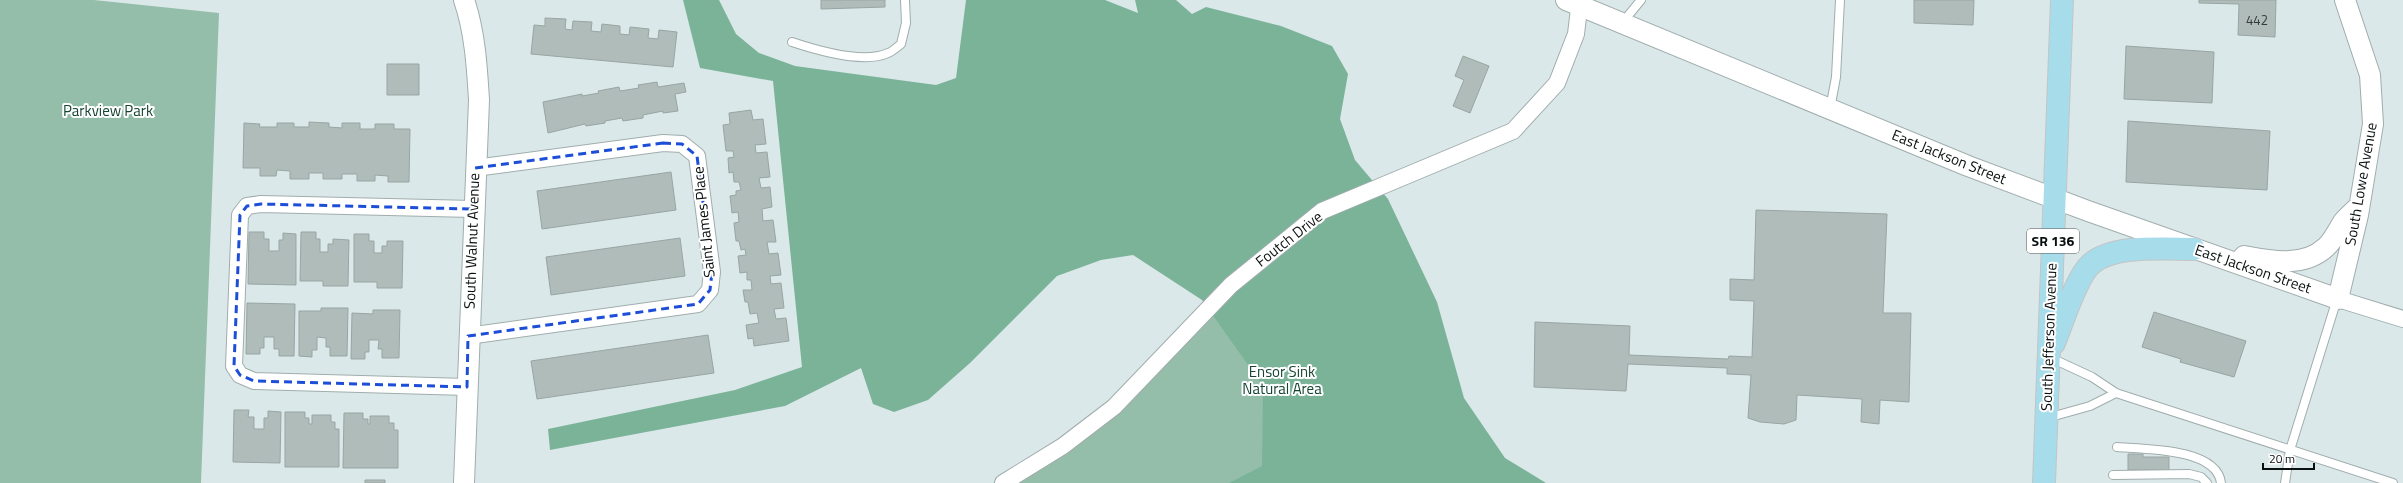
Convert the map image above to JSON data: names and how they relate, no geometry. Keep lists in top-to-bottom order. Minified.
{"streets":{"main road":["SR 136","South Jefferson Avenue"],"street":["East Jackson Street","South Lowe Avenue","Saint James Place","Foutch Drive","South Walnut Avenue"]},"crossings":[["East Jackson Street","South Lowe Avenue"],["East Jackson Street","Foutch Drive"],["East Jackson Street","South Jefferson Avenue"],["Saint James Place","South Walnut Avenue"]],"parks":["Parkview Park","Ensor Sink Natural Area"],"house_numbers":["442"],"scale_bar":"20 m"}
